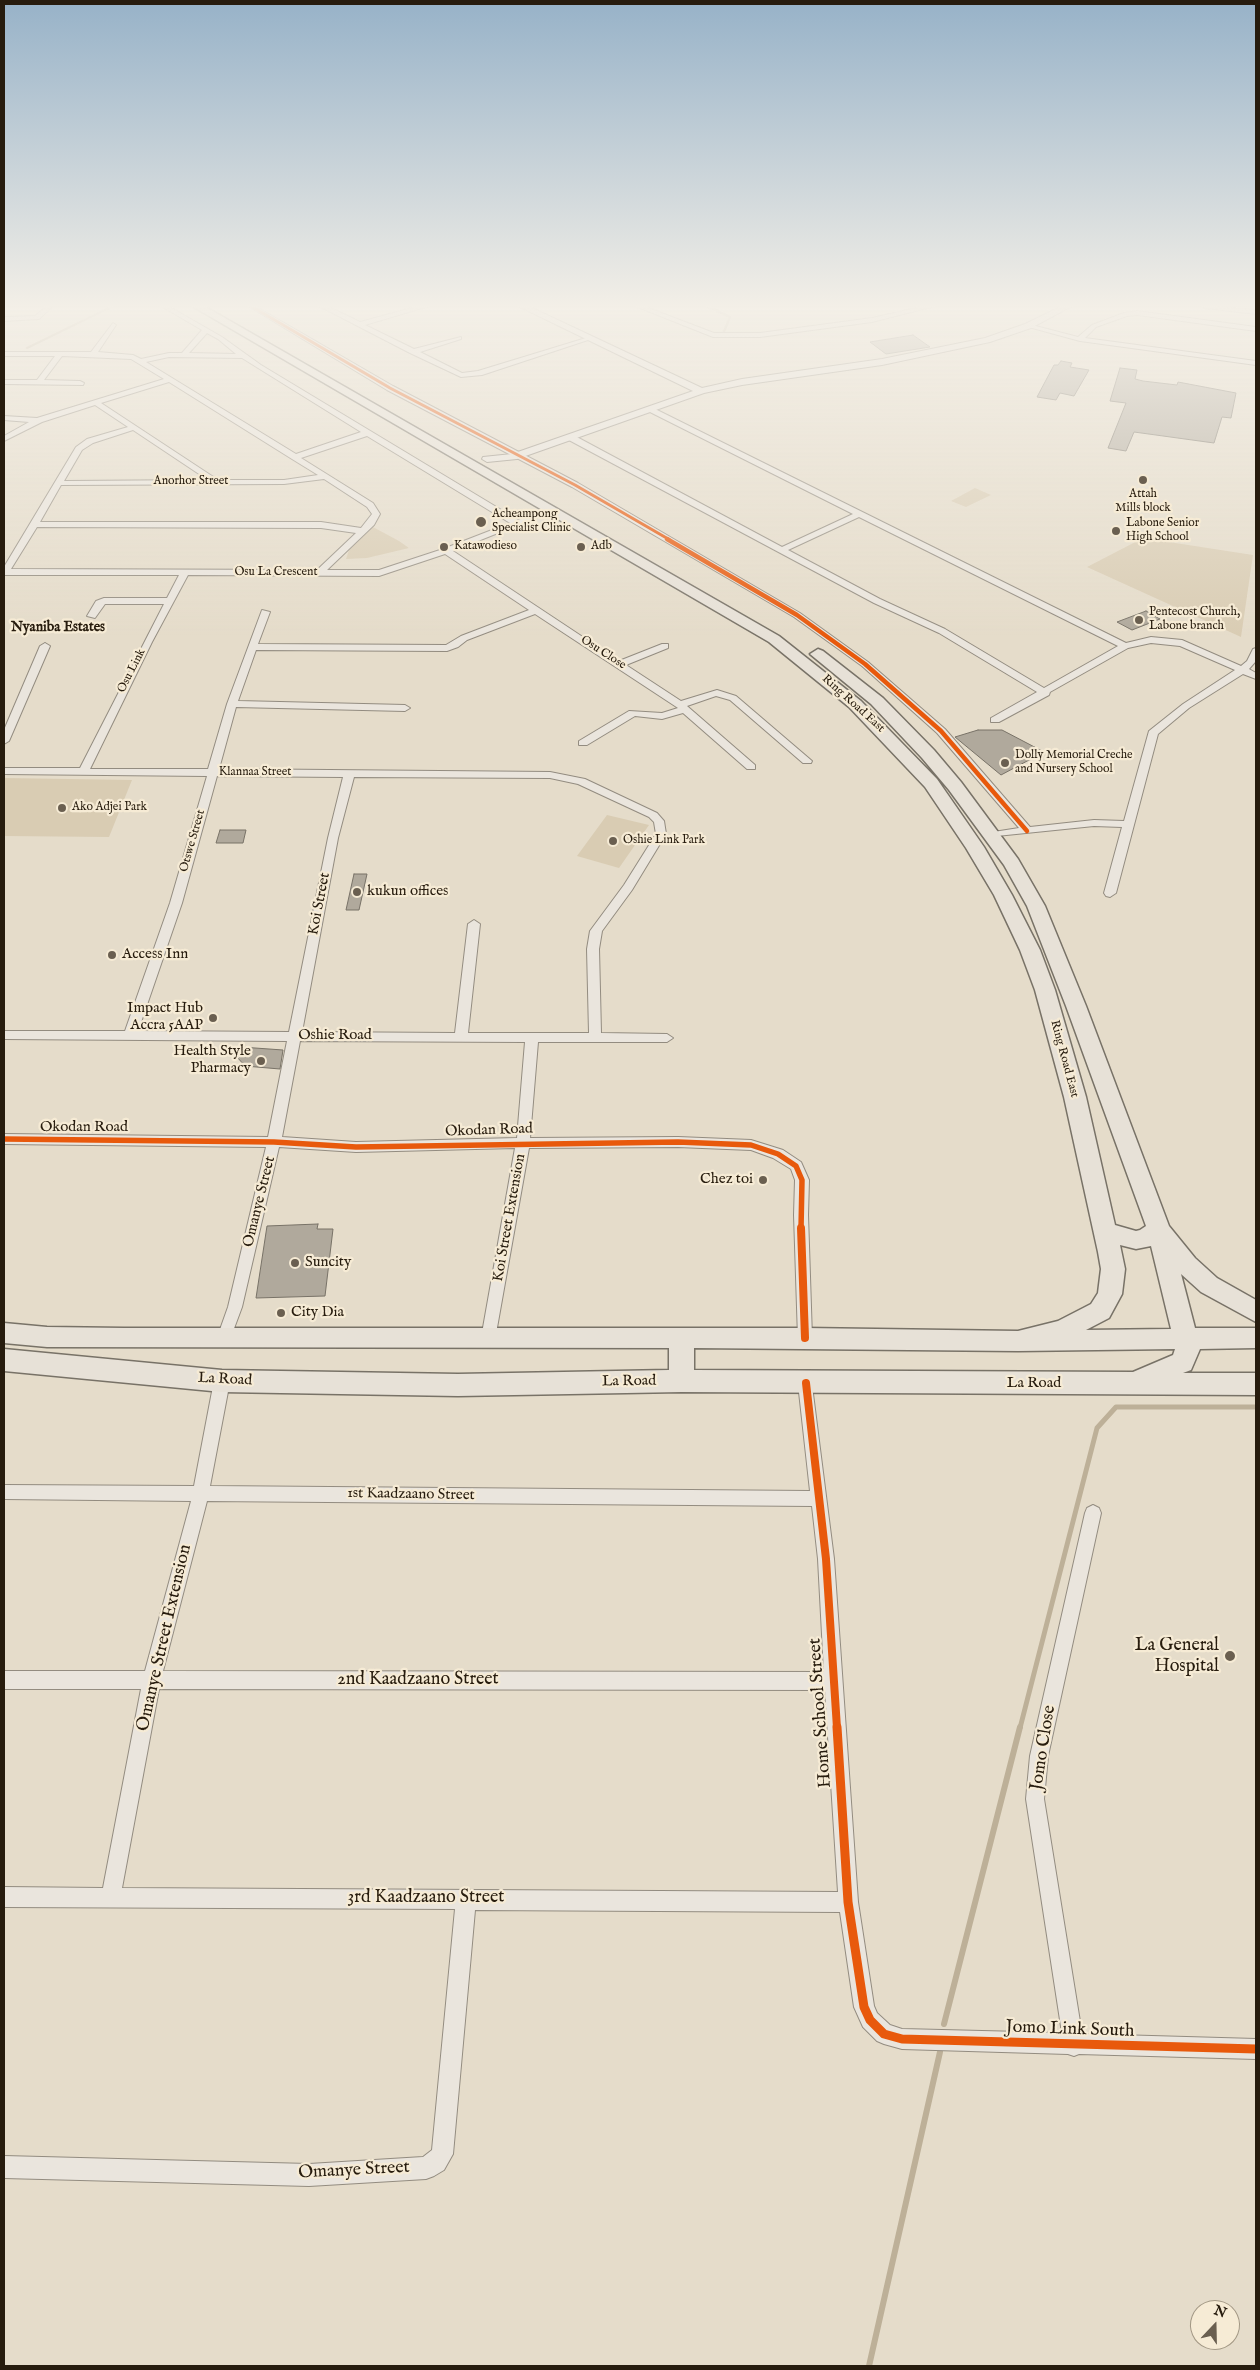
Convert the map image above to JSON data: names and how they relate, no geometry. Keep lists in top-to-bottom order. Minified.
{"streets":{"main road":["Ring Road East","La Road"],"street":["Anorhor Street","Osu La Crescent","Osu Close","Osu Link","Klannaa Street","Otswe Street","Koi Street","Oshie Road","Okodan Road","Omanye Street","Koi Street Extension","1st Kaadzaano Street","Omanye Street Extension","2nd Kaadzaano Street","Home School Street","Jomo Close","3rd Kaadzaano Street","Jomo Link South"]},"crossings":[["Osu La Crescent","Osu Close"],["Osu La Crescent","Osu Link"],["Osu La Crescent","Ring Road East"],["Osu Link","Klannaa Street"],["Klannaa Street","Otswe Street"],["Klannaa Street","Koi Street"],["Klannaa Street","Oshie Road"],["Otswe Street","Oshie Road"],["Koi Street","Oshie Road"],["Koi Street","Omanye Street"],["Oshie Road","Omanye Street"],["Oshie Road","Koi Street Extension"],["Okodan Road","Omanye Street"],["Okodan Road","Koi Street Extension"],["Omanye Street","3rd Kaadzaano Street"],["La Road","Omanye Street Extension"],["La Road","Home School Street"],["1st Kaadzaano Street","Omanye Street Extension"],["1st Kaadzaano Street","Home School Street"],["Omanye Street Extension","2nd Kaadzaano Street"],["Omanye Street Extension","3rd Kaadzaano Street"],["2nd Kaadzaano Street","Home School Street"],["Home School Street","3rd Kaadzaano Street"],["Home School Street","Jomo Link South"],["Jomo Close","Jomo Link South"]],"districts":["Nyaniba Estates"],"places":["Attah Mills block","Acheampong Specialist Clinic","Labone Senior High School","Katawodieso","Adb","Pentecost Church, Labone branch","Dolly Memorial Creche and Nursery School","Ako Adjei Park","Oshie Link Park","kukun offices","Access Inn","Impact Hub Accra 5AAP","Health Style Pharmacy","Chez toi","Suncity","City Dia","La General Hospital"],"north":"top"}
